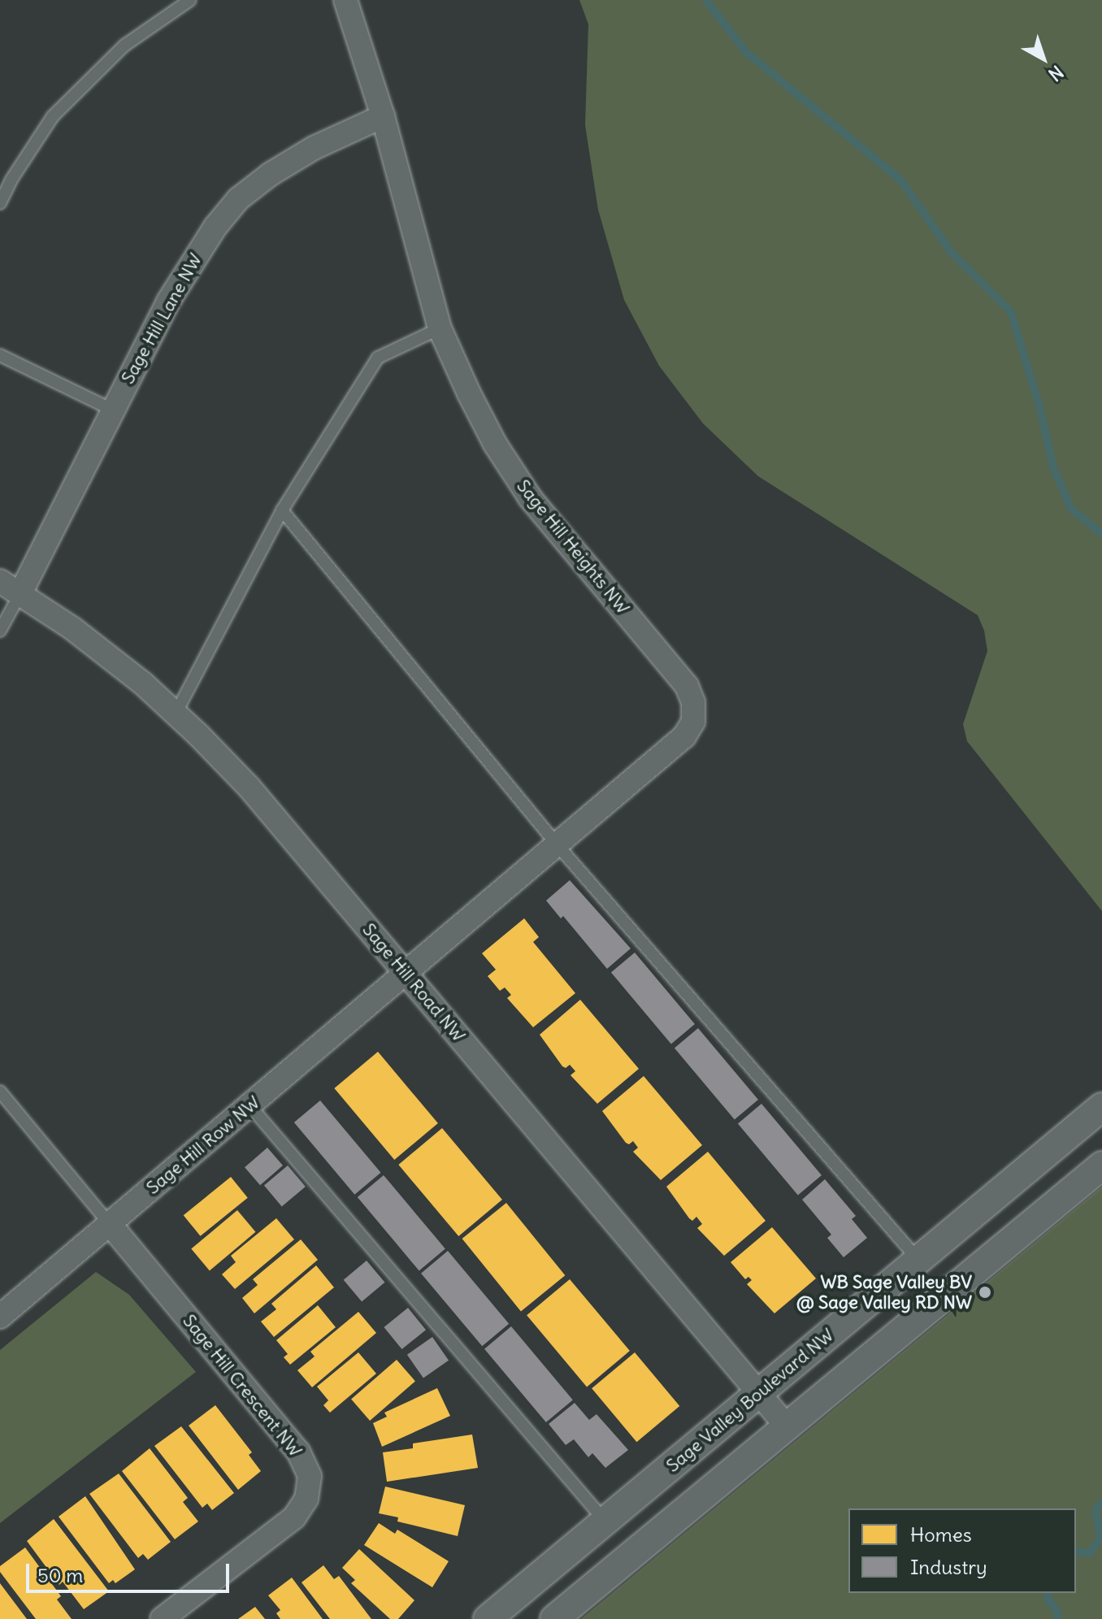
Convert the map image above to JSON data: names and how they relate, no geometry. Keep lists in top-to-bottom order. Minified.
{"streets":{"street":["Sage Hill Lane NW","Sage Hill Heights NW","Sage Hill Road NW","Sage Hill Row NW","Sage Hill Crescent NW","Sage Valley Boulevard NW"]},"crossings":[["Sage Hill Lane NW","Sage Hill Heights NW"],["Sage Hill Lane NW","Sage Hill Road NW"],["Sage Hill Heights NW","Sage Hill Road NW"],["Sage Hill Heights NW","Sage Hill Row NW"],["Sage Hill Road NW","Sage Hill Row NW"],["Sage Hill Road NW","Sage Valley Boulevard NW"],["Sage Hill Row NW","Sage Hill Crescent NW"]],"places":["WB Sage Valley BV @ Sage Valley RD NW"],"legend":["Homes","Industry"],"scale_bar":"50 m","north":"bottom right"}
